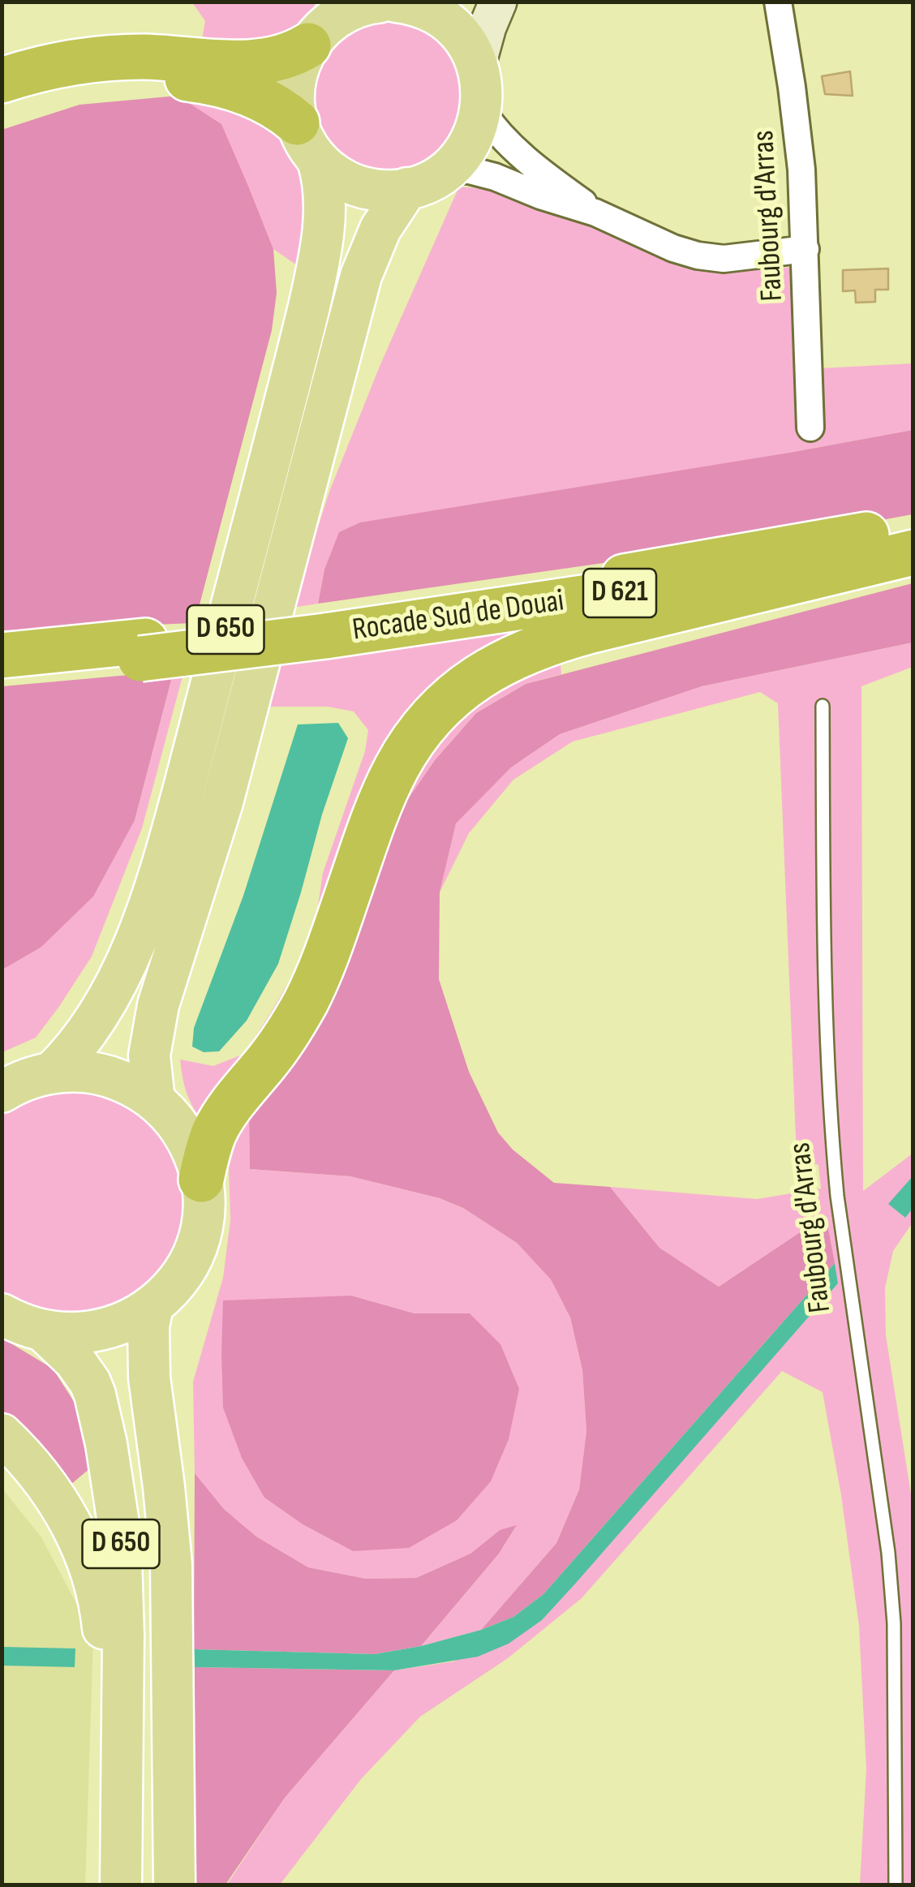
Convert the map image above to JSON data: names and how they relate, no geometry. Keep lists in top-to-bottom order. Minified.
{"streets":{"highway":["D 621","Rocade Sud de Douai"],"main road":["D 650"],"street":["Faubourg d'Arras"]}}
